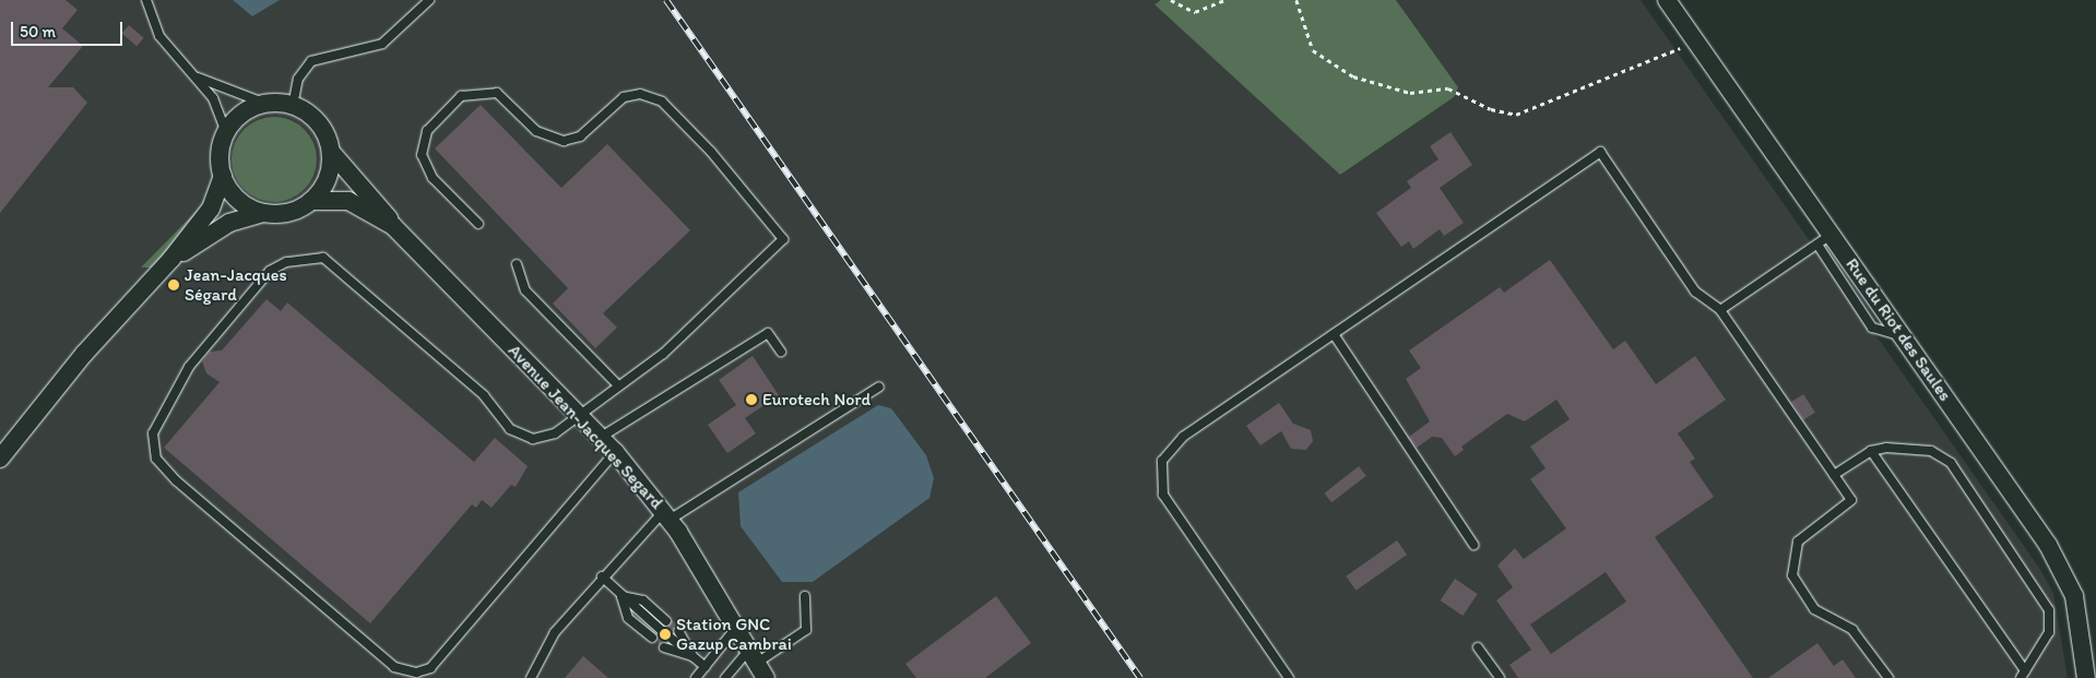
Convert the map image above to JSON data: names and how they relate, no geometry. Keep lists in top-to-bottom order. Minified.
{"streets":{"street":["Rue du Riot des Saules","Avenue Jean-Jacques Segard"]},"places":["Jean-Jacques Ségard","Eurotech Nord","Station GNC Gazup Cambrai"],"scale_bar":"50 m"}
